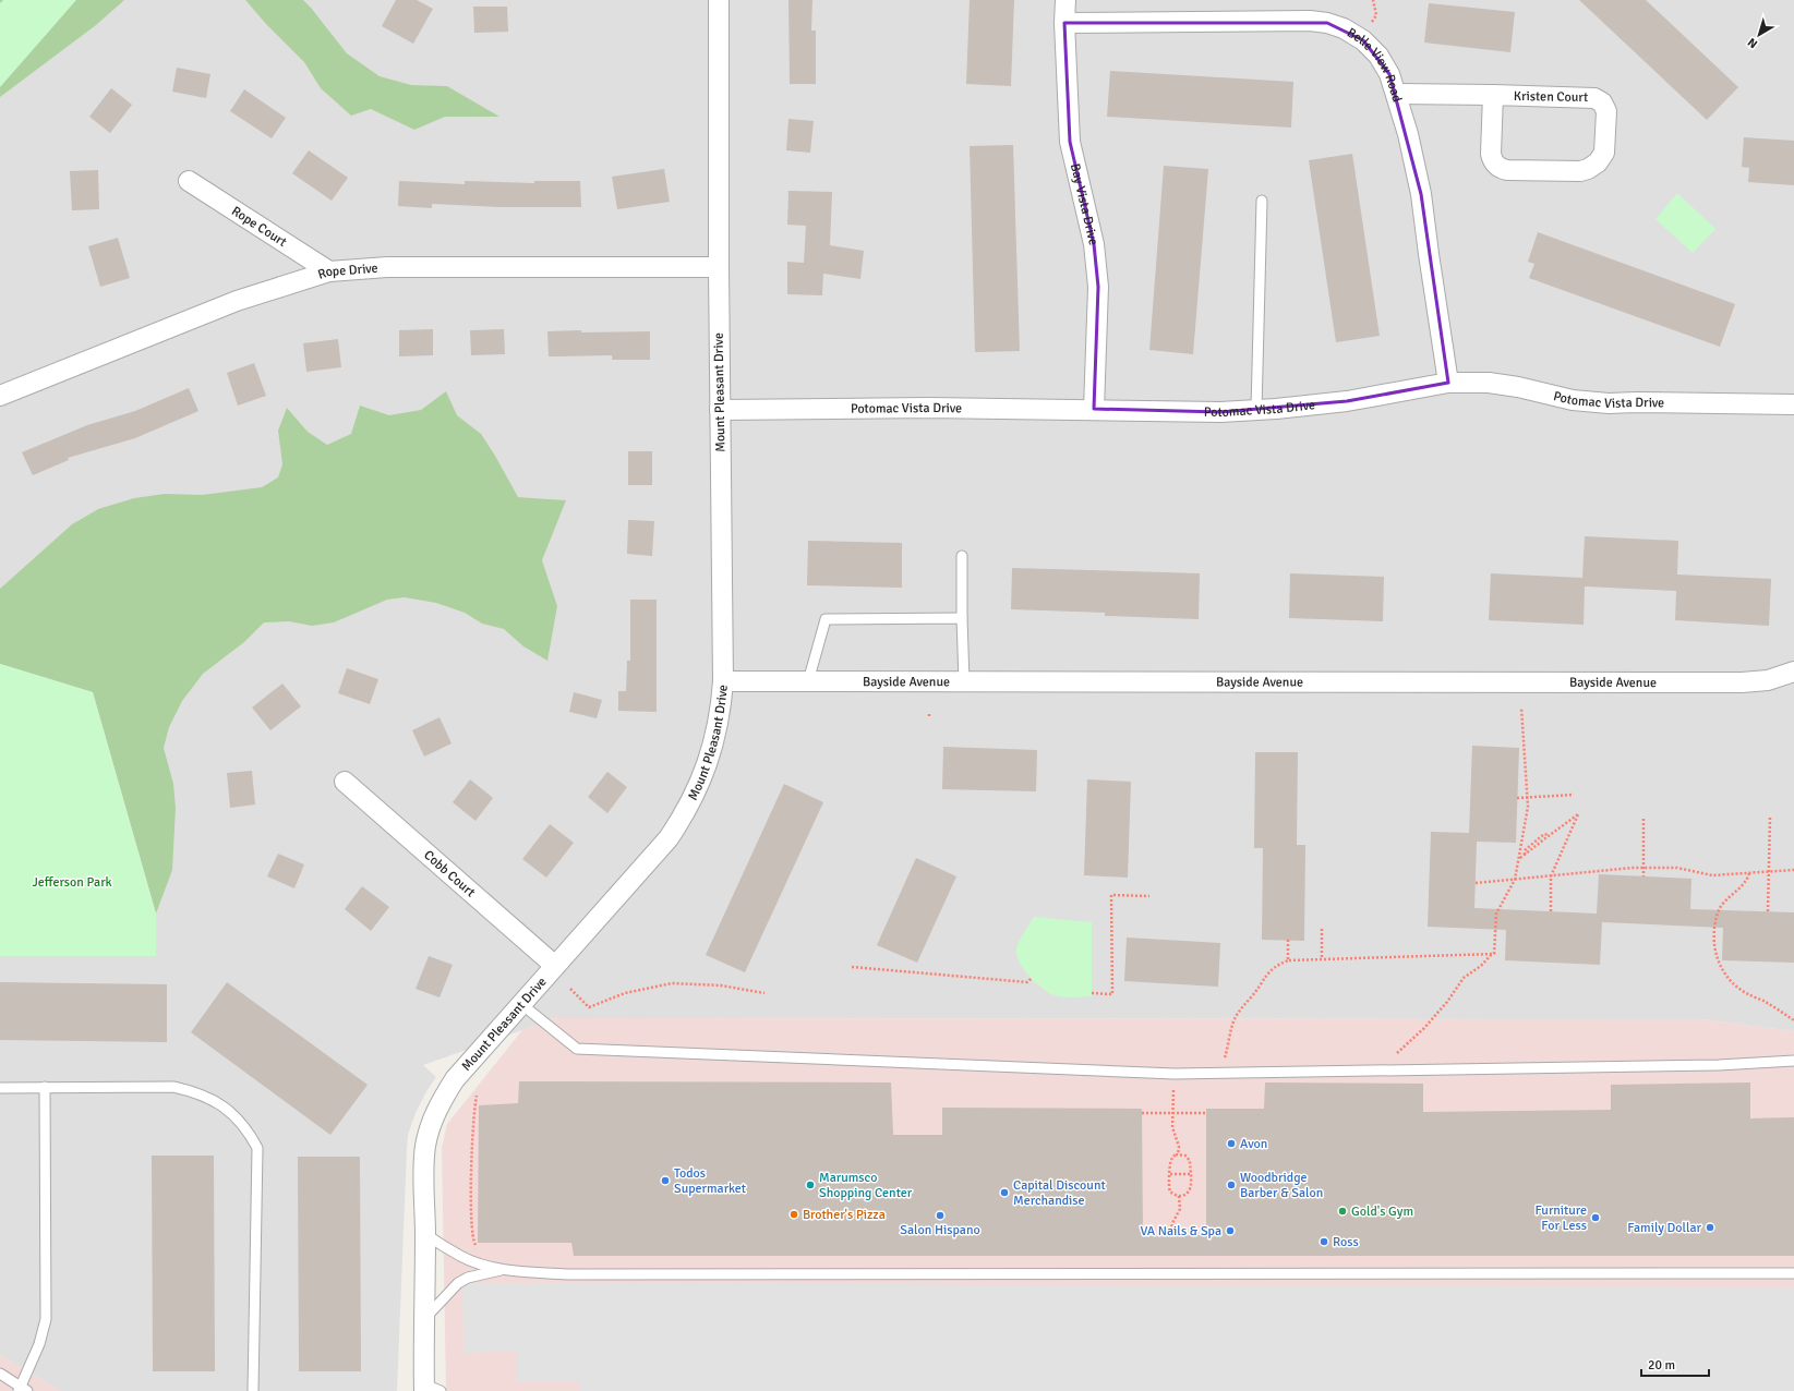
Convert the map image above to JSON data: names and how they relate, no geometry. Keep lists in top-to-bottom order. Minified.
{"streets":{"street":["Belle View Road","Kristen Court","Bay Vista Drive","Rope Court","Rope Drive","Mount Pleasant Drive","Potomac Vista Drive","Bayside Avenue","Cobb Court"]},"crossings":[["Belle View Road","Kristen Court"],["Belle View Road","Bay Vista Drive"],["Belle View Road","Potomac Vista Drive"],["Bay Vista Drive","Potomac Vista Drive"],["Rope Court","Rope Drive"],["Rope Drive","Mount Pleasant Drive"],["Mount Pleasant Drive","Potomac Vista Drive"],["Mount Pleasant Drive","Bayside Avenue"],["Mount Pleasant Drive","Cobb Court"]],"parks":["Jefferson Park"],"places":["Avon","Todos Supermarket","Marumsco Shopping Center","Woodbridge Barber & Salon","Capital Discount Merchandise","Gold's Gym","Brother's Pizza","Salon Hispano","Furniture For Less","Family Dollar","VA Nails & Spa","Ross"],"scale_bar":"20 m","north":"bottom left"}
